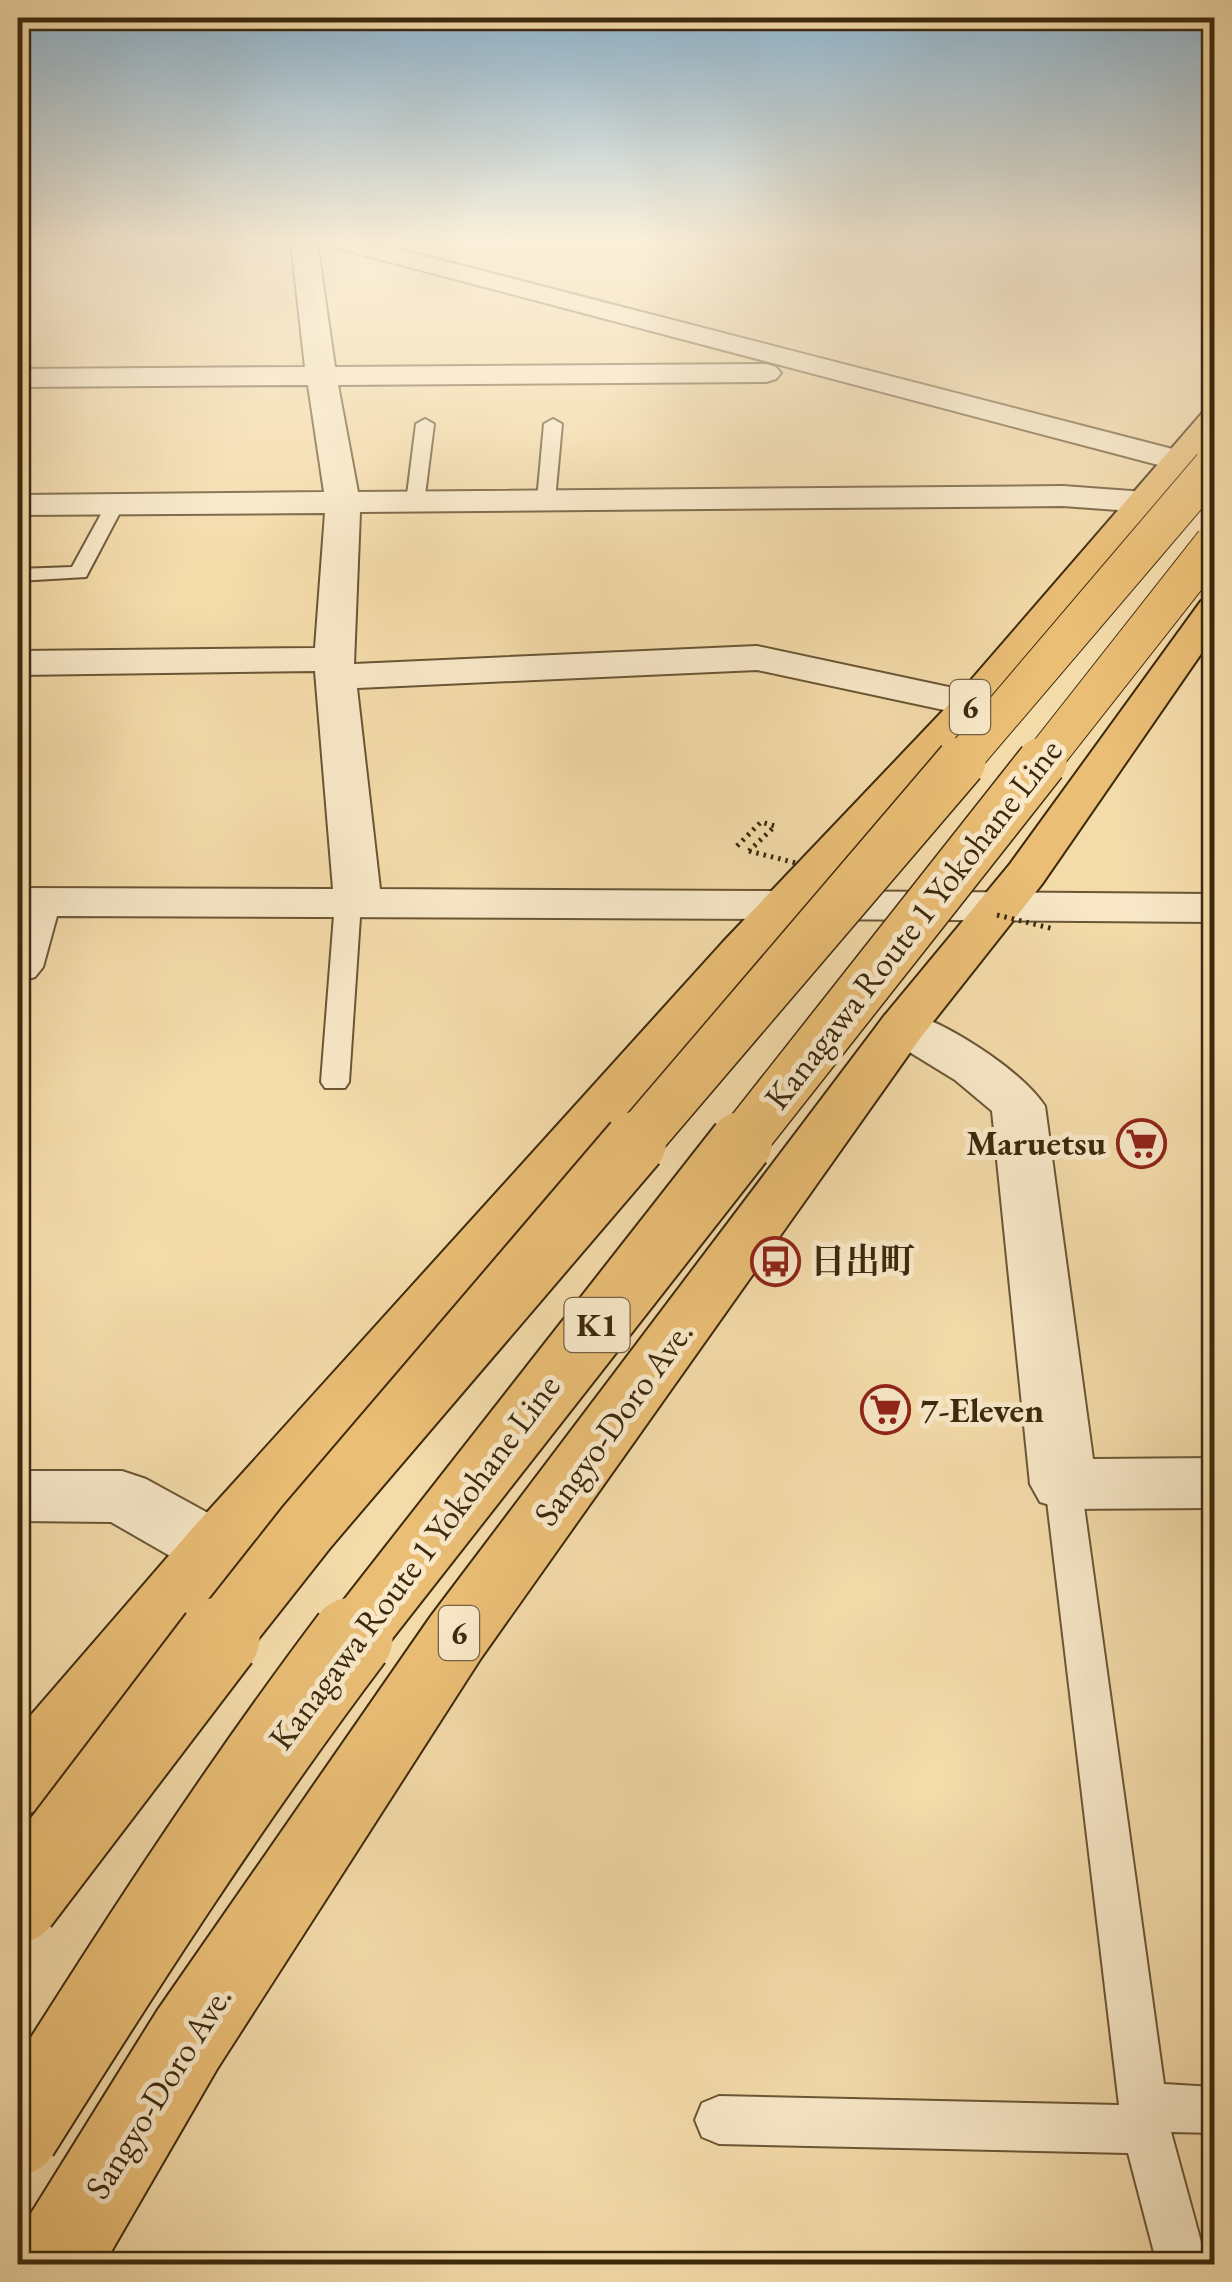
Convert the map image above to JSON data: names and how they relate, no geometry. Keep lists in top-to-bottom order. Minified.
{"streets":{"main road":["6","Kanagawa Route 1 Yokohane Line","K1","Sangyo-Doro Ave."]},"crossings":[["6","Kanagawa Route 1 Yokohane Line"]],"places":{"supermarket":["Maruetsu","7-Eleven"],"bus stop":["日出町"]}}
